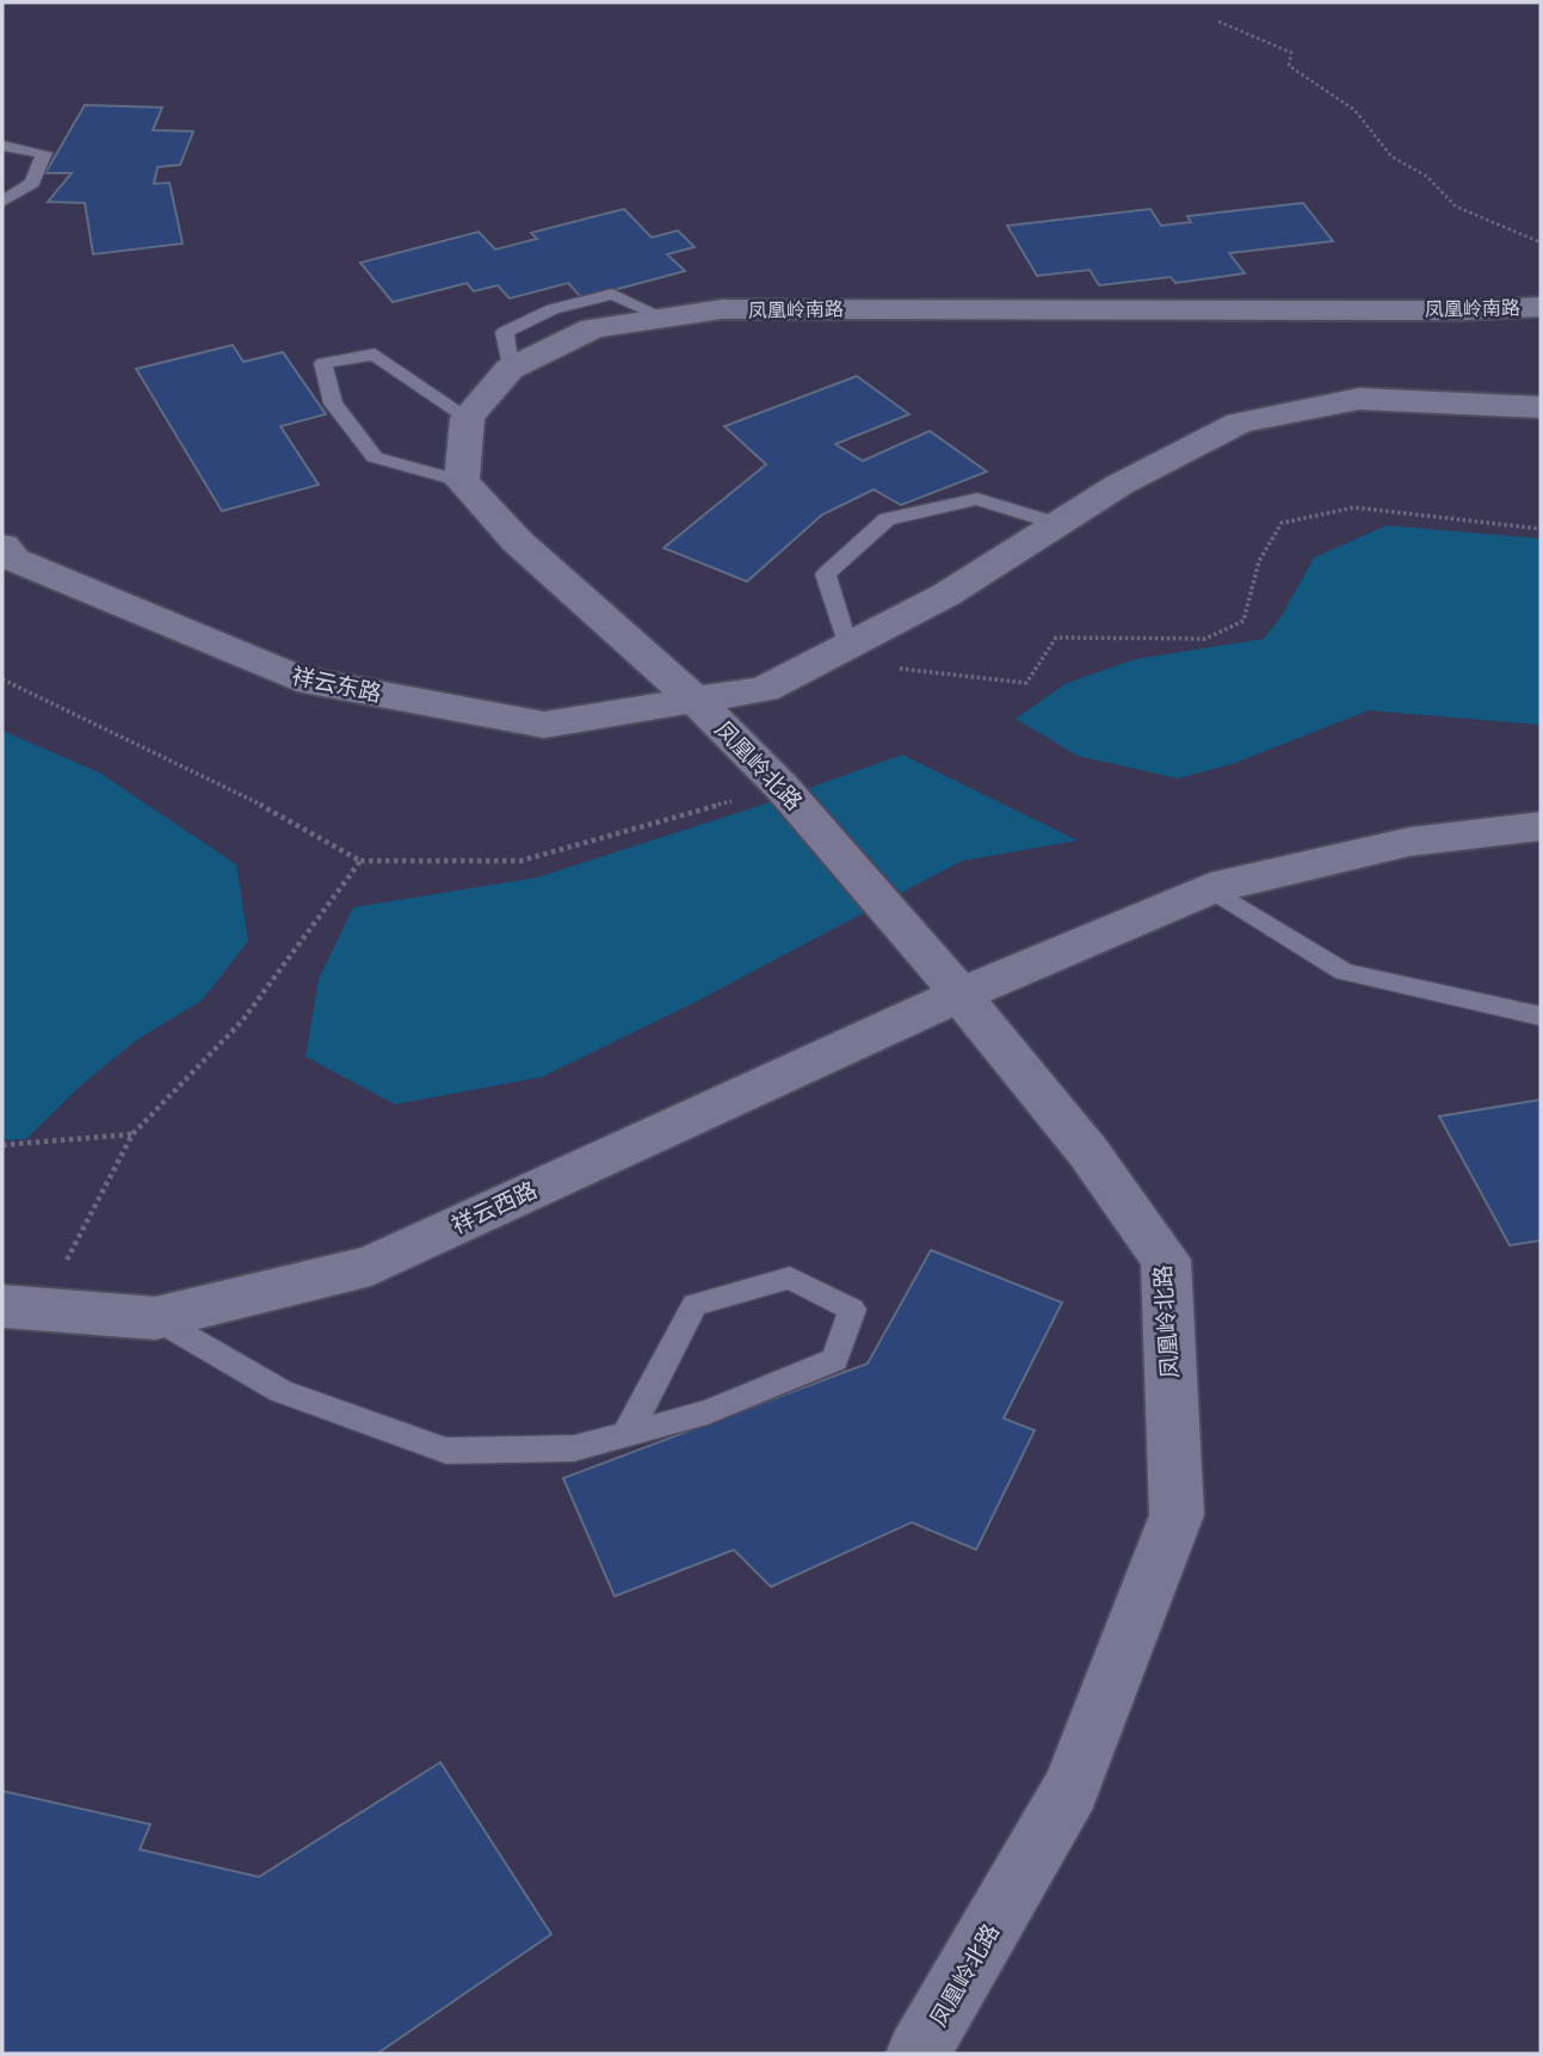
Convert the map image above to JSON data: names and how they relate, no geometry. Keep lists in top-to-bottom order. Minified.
{"streets":{"street":["凤凰岭南路","祥云东路","凤凰岭北路","祥云西路"]},"crossings":[["祥云东路","凤凰岭北路"],["凤凰岭北路","祥云西路"]]}
